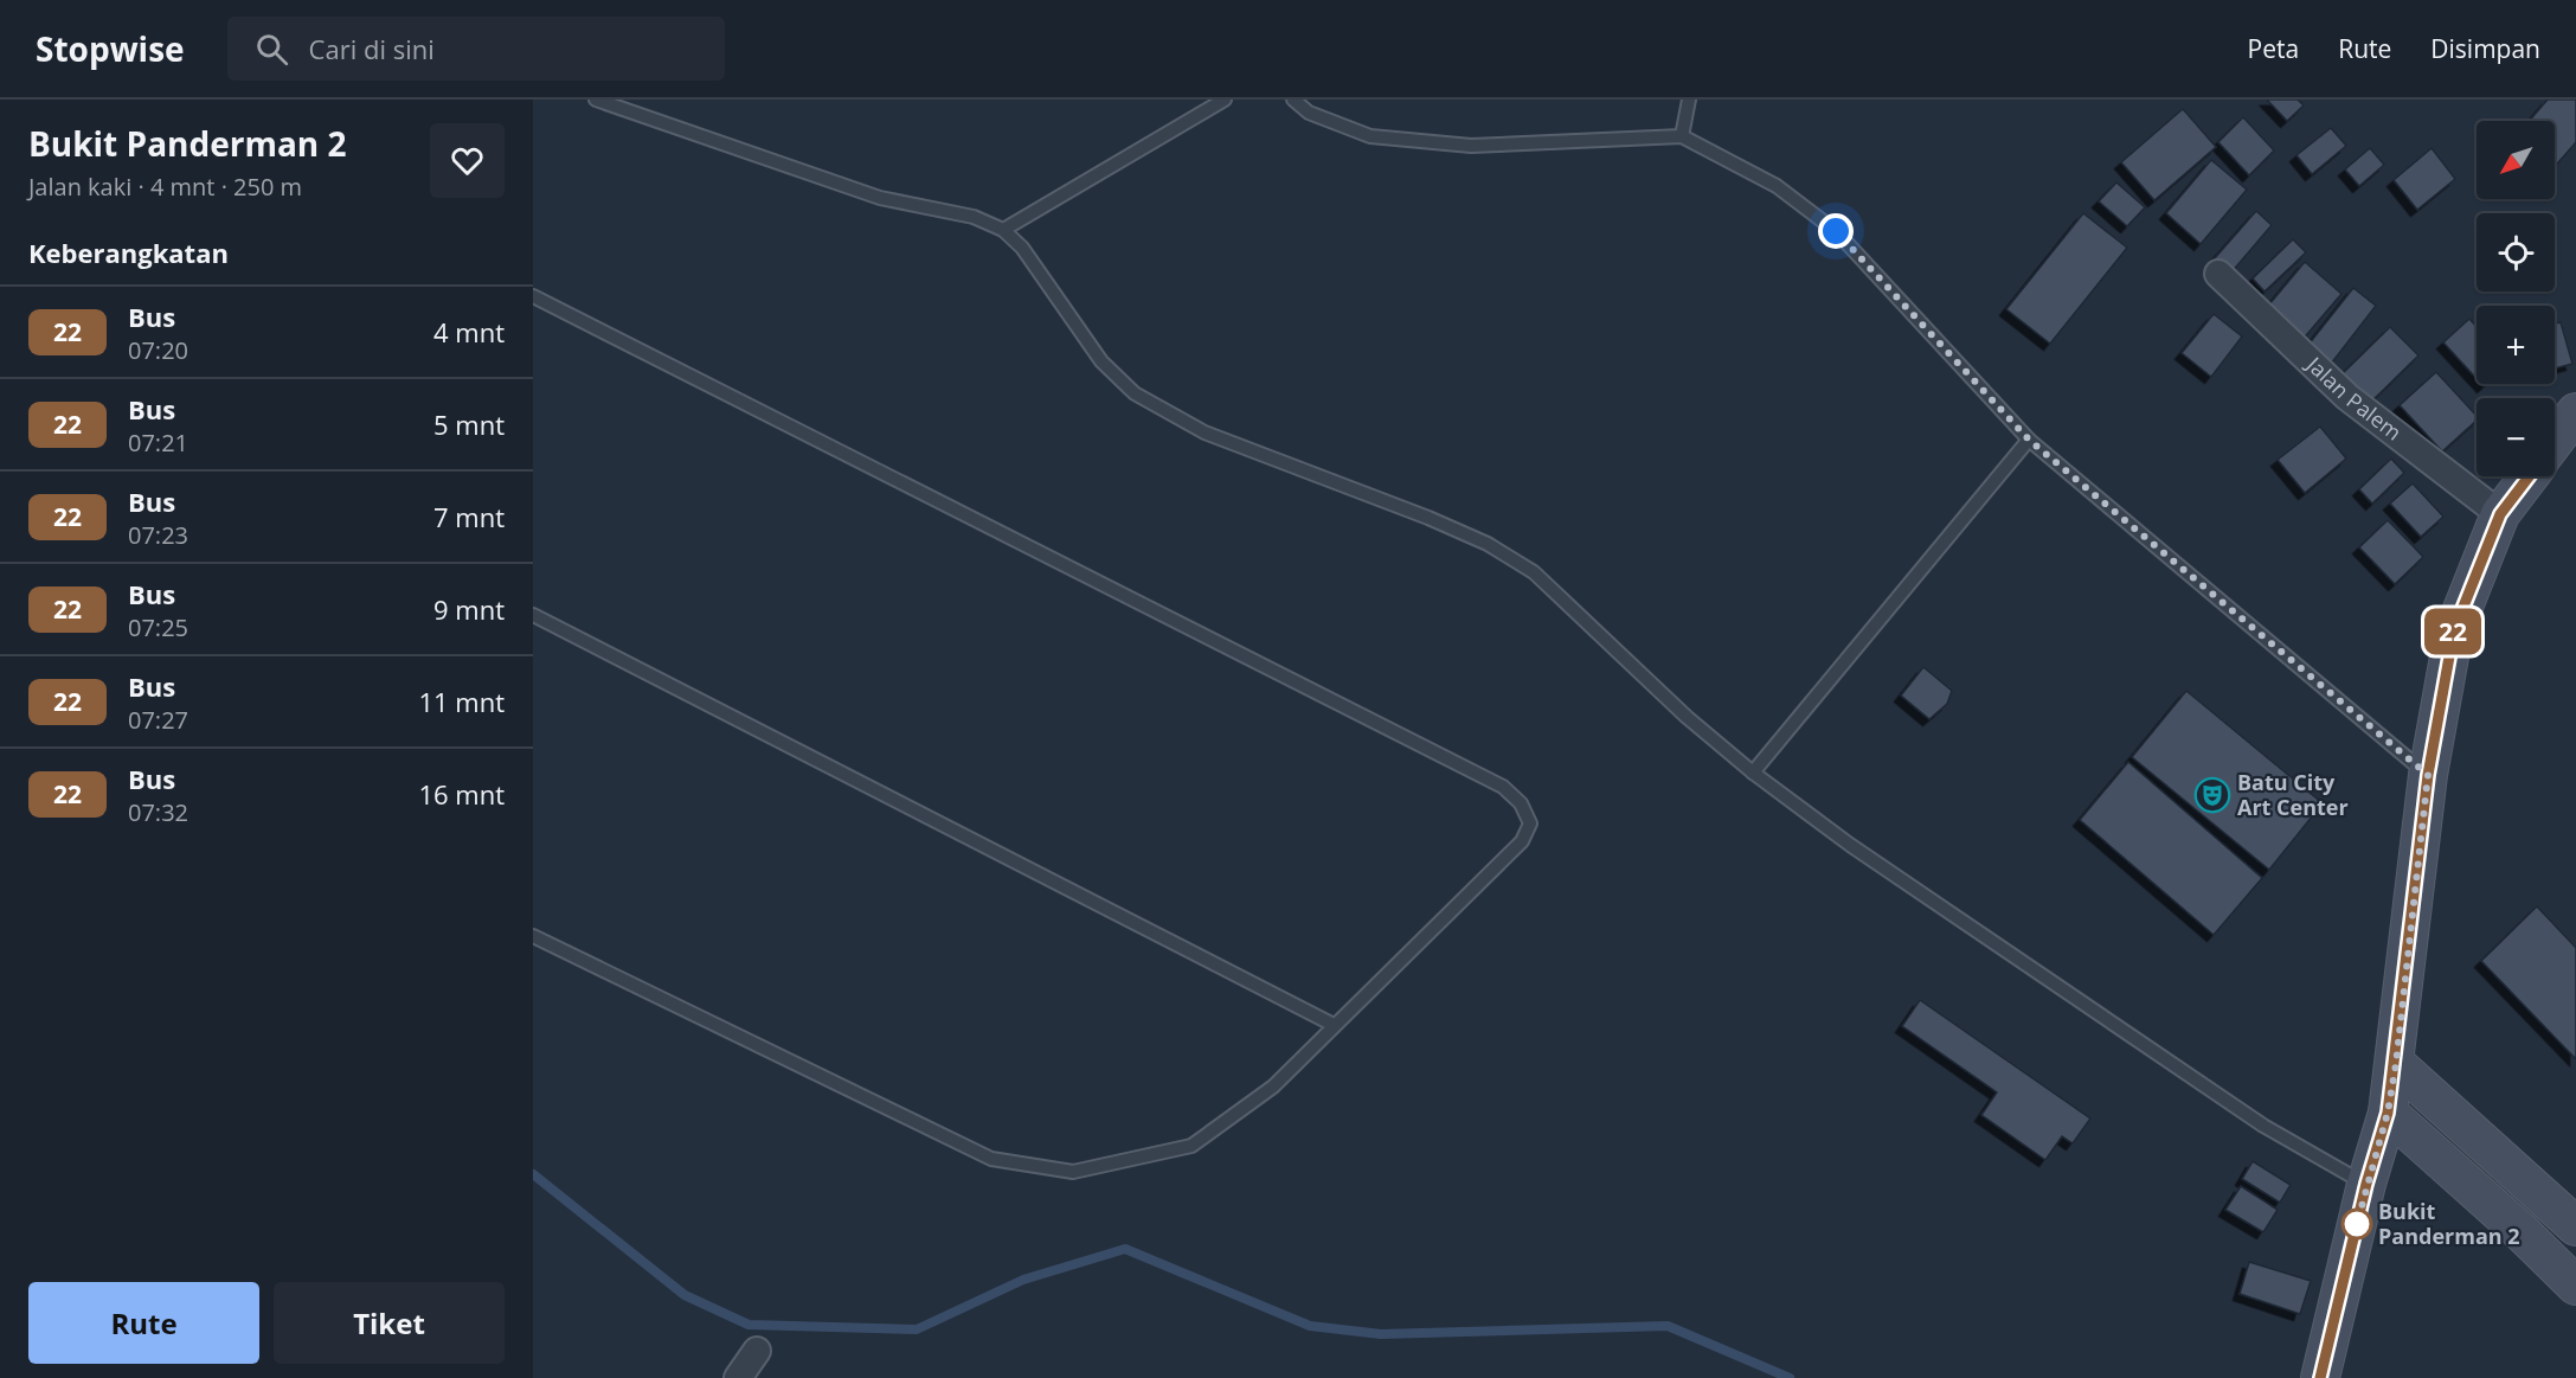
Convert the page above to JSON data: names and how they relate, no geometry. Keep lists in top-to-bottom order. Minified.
{"streets":{"street":["Jalan Palem"]},"places":{"theatre":["Batu City Art Center"],"other":["Bukit Panderman 2"]},"lines":["bus line 22"],"north":"bottom left","page":{"header":"Stopwise","search":"Cari di sini","nav":["Peta","Rute","Disimpan"],"heading":[["Bukit Panderman 2","Jalan kaki · 4 mnt · 250 m"],"Keberangkatan"],"on_map":"22","map_buttons":["+","−"],"list":[{"mark":"22","name":"Bus","note":"07:20","value":"4 mnt"},{"mark":"22","name":"Bus","note":"07:21","value":"5 mnt"},{"mark":"22","name":"Bus","note":"07:23","value":"7 mnt"},{"mark":"22","name":"Bus","note":"07:25","value":"9 mnt"},{"mark":"22","name":"Bus","note":"07:27","value":"11 mnt"},{"mark":"22","name":"Bus","note":"07:32","value":"16 mnt"}],"buttons":["Rute","Tiket"]}}
